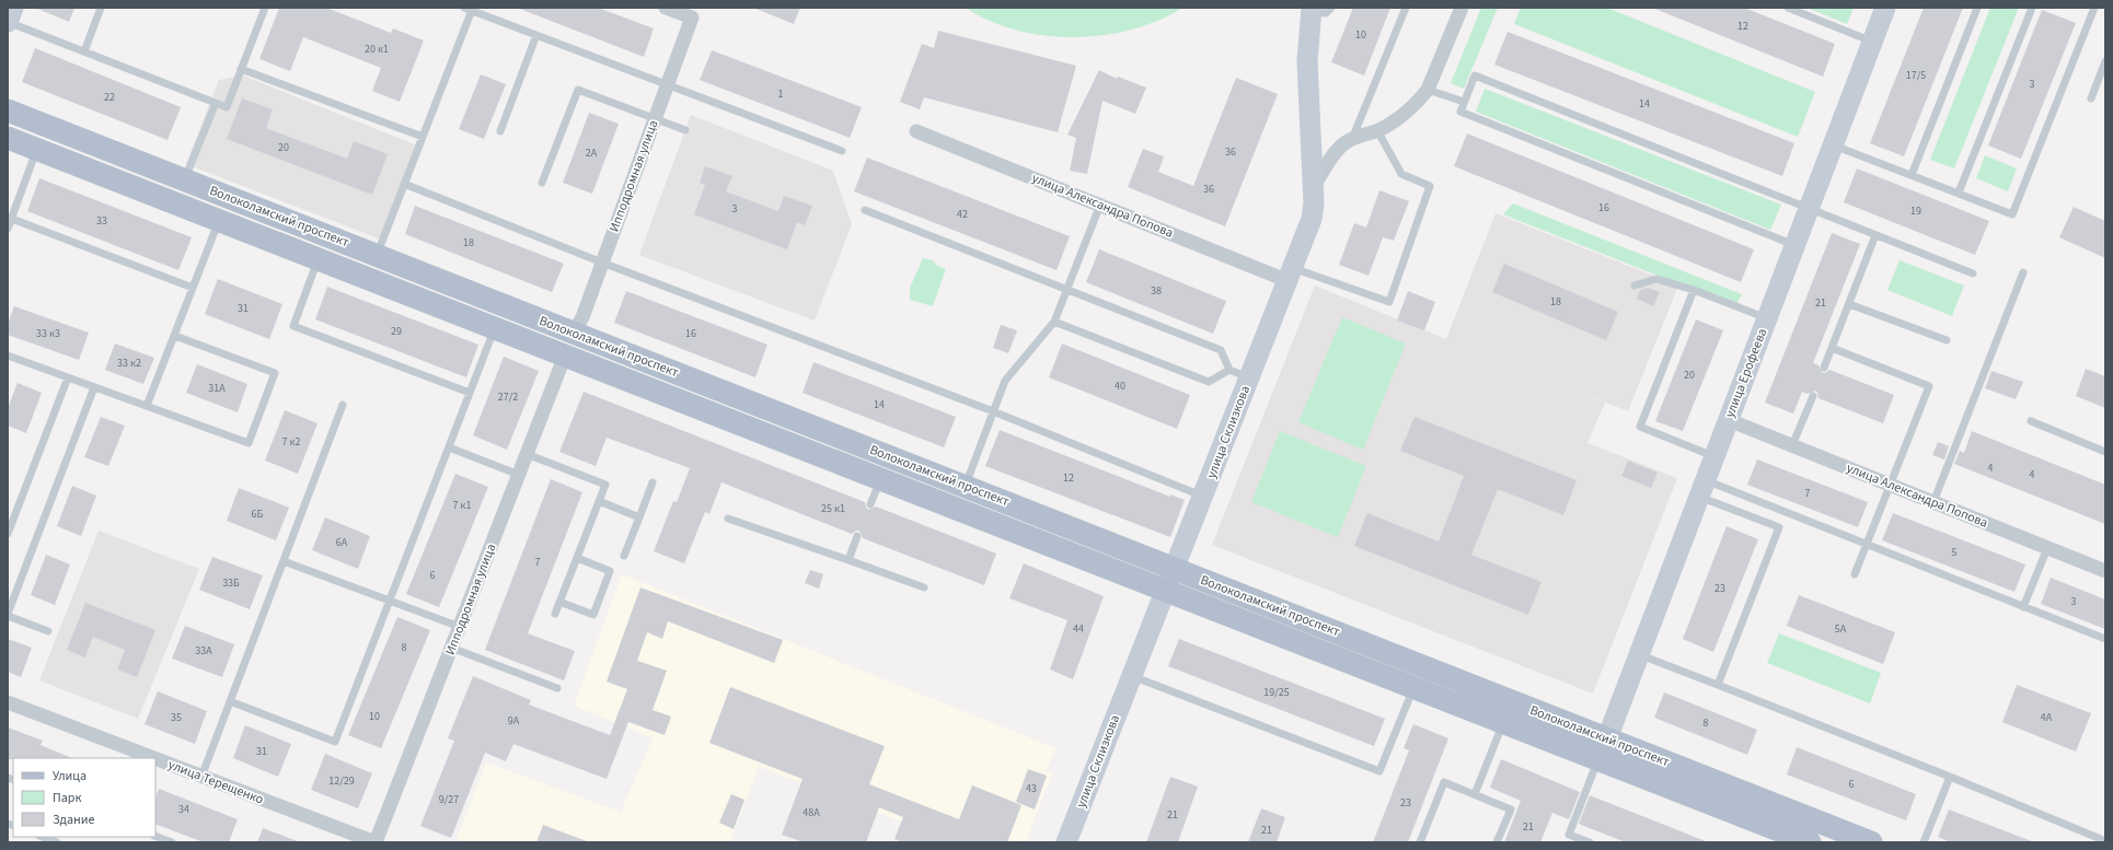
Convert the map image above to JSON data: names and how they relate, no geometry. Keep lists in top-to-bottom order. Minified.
{"streets":{"main road":["Волоколамский проспект"],"street":["Ипподромная улица","улица Александра Попова","улица Ерофеева","улица Склизкова","улица Терещенко"]},"crossings":[["Ипподромная улица","Волоколамский проспект"],["Ипподромная улица","улица Терещенко"],["улица Александра Попова","улица Ерофеева"],["улица Александра Попова","улица Склизкова"],["Волоколамский проспект","улица Ерофеева"],["Волоколамский проспект","улица Склизкова"]],"house_numbers":["12","10","20 к1","17/5","3","1","22","14","20","36","2А","36","16","3","19","42","33","18","38","18","21","31","29","33 к3","16","33 к2","20","40","31А","27/2","14","7 к2","4","4","12","7","7 к1","25 к1","6Б","6А","5","7","6","33Б","23","3","44","5А","8","33А","19/25","10","35","4А","9А","8","31","12/29","6","43","9/27","23","34","48А","21","21","21"],"legend":["Улица","Парк","Здание"]}
